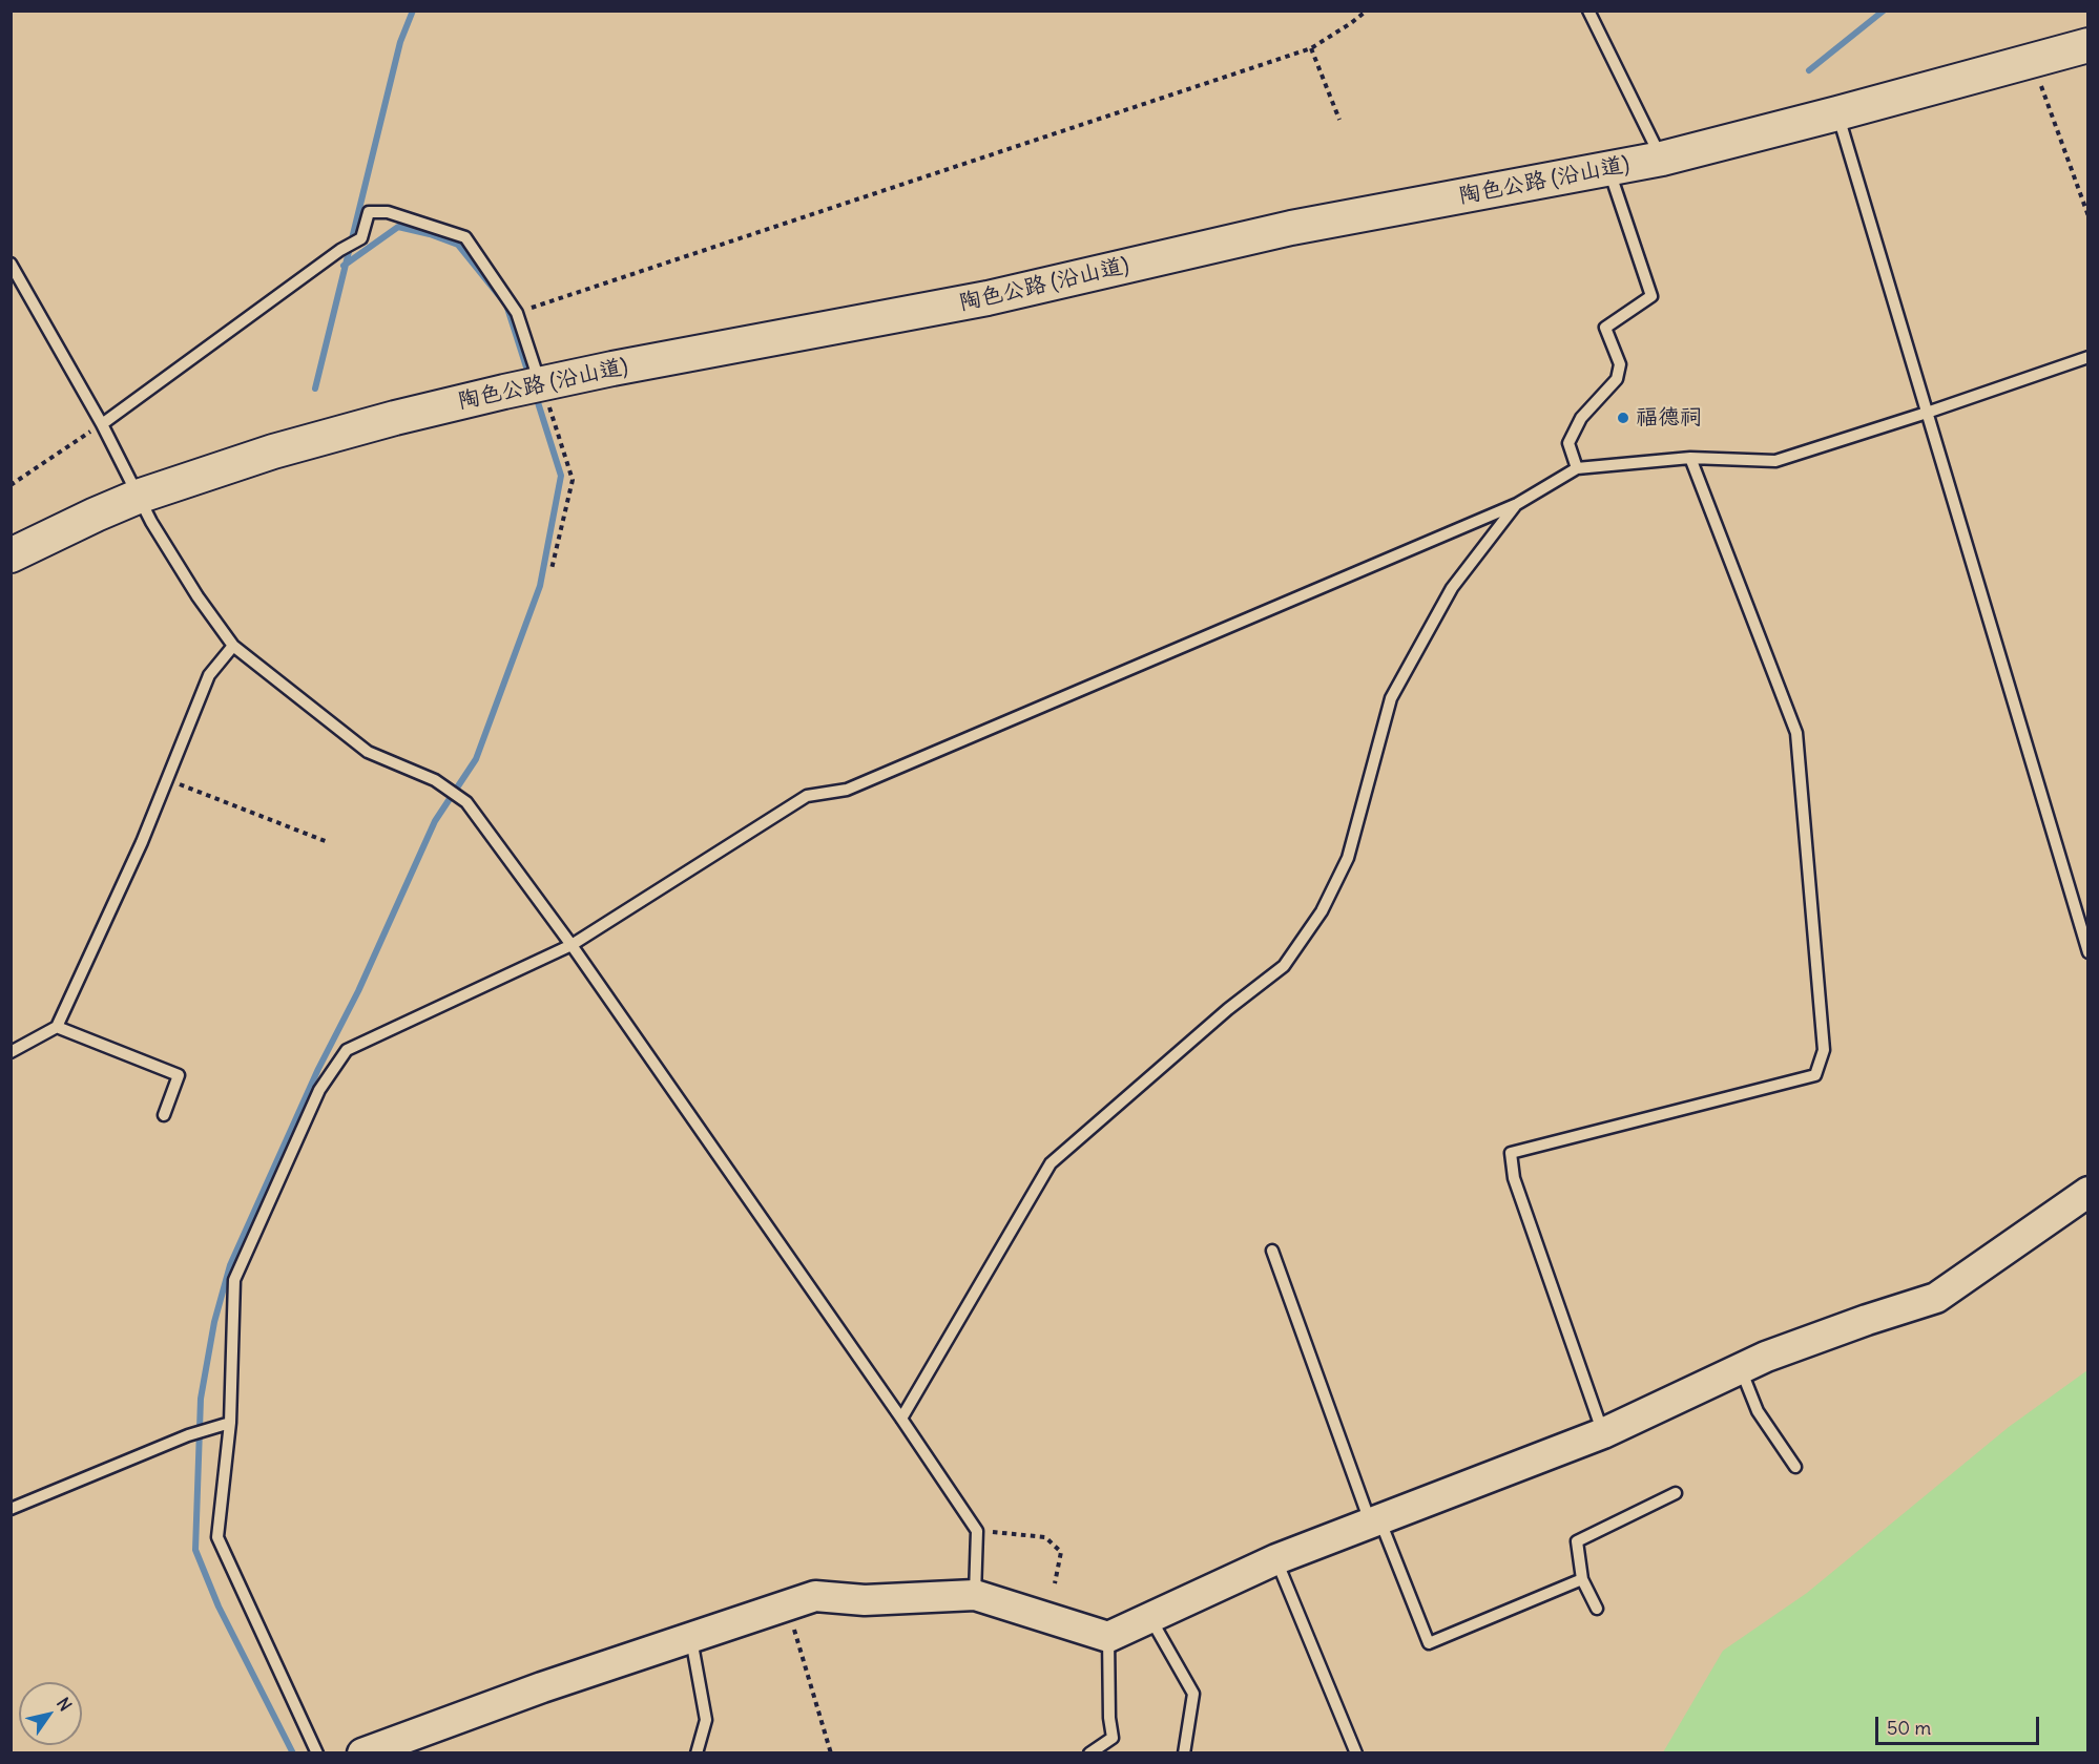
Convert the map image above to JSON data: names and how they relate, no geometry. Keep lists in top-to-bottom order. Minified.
{"streets":{"main road":["陶色公路 (沿山道)"]},"places":["福德祠"],"scale_bar":"50 m","north":"top right"}
